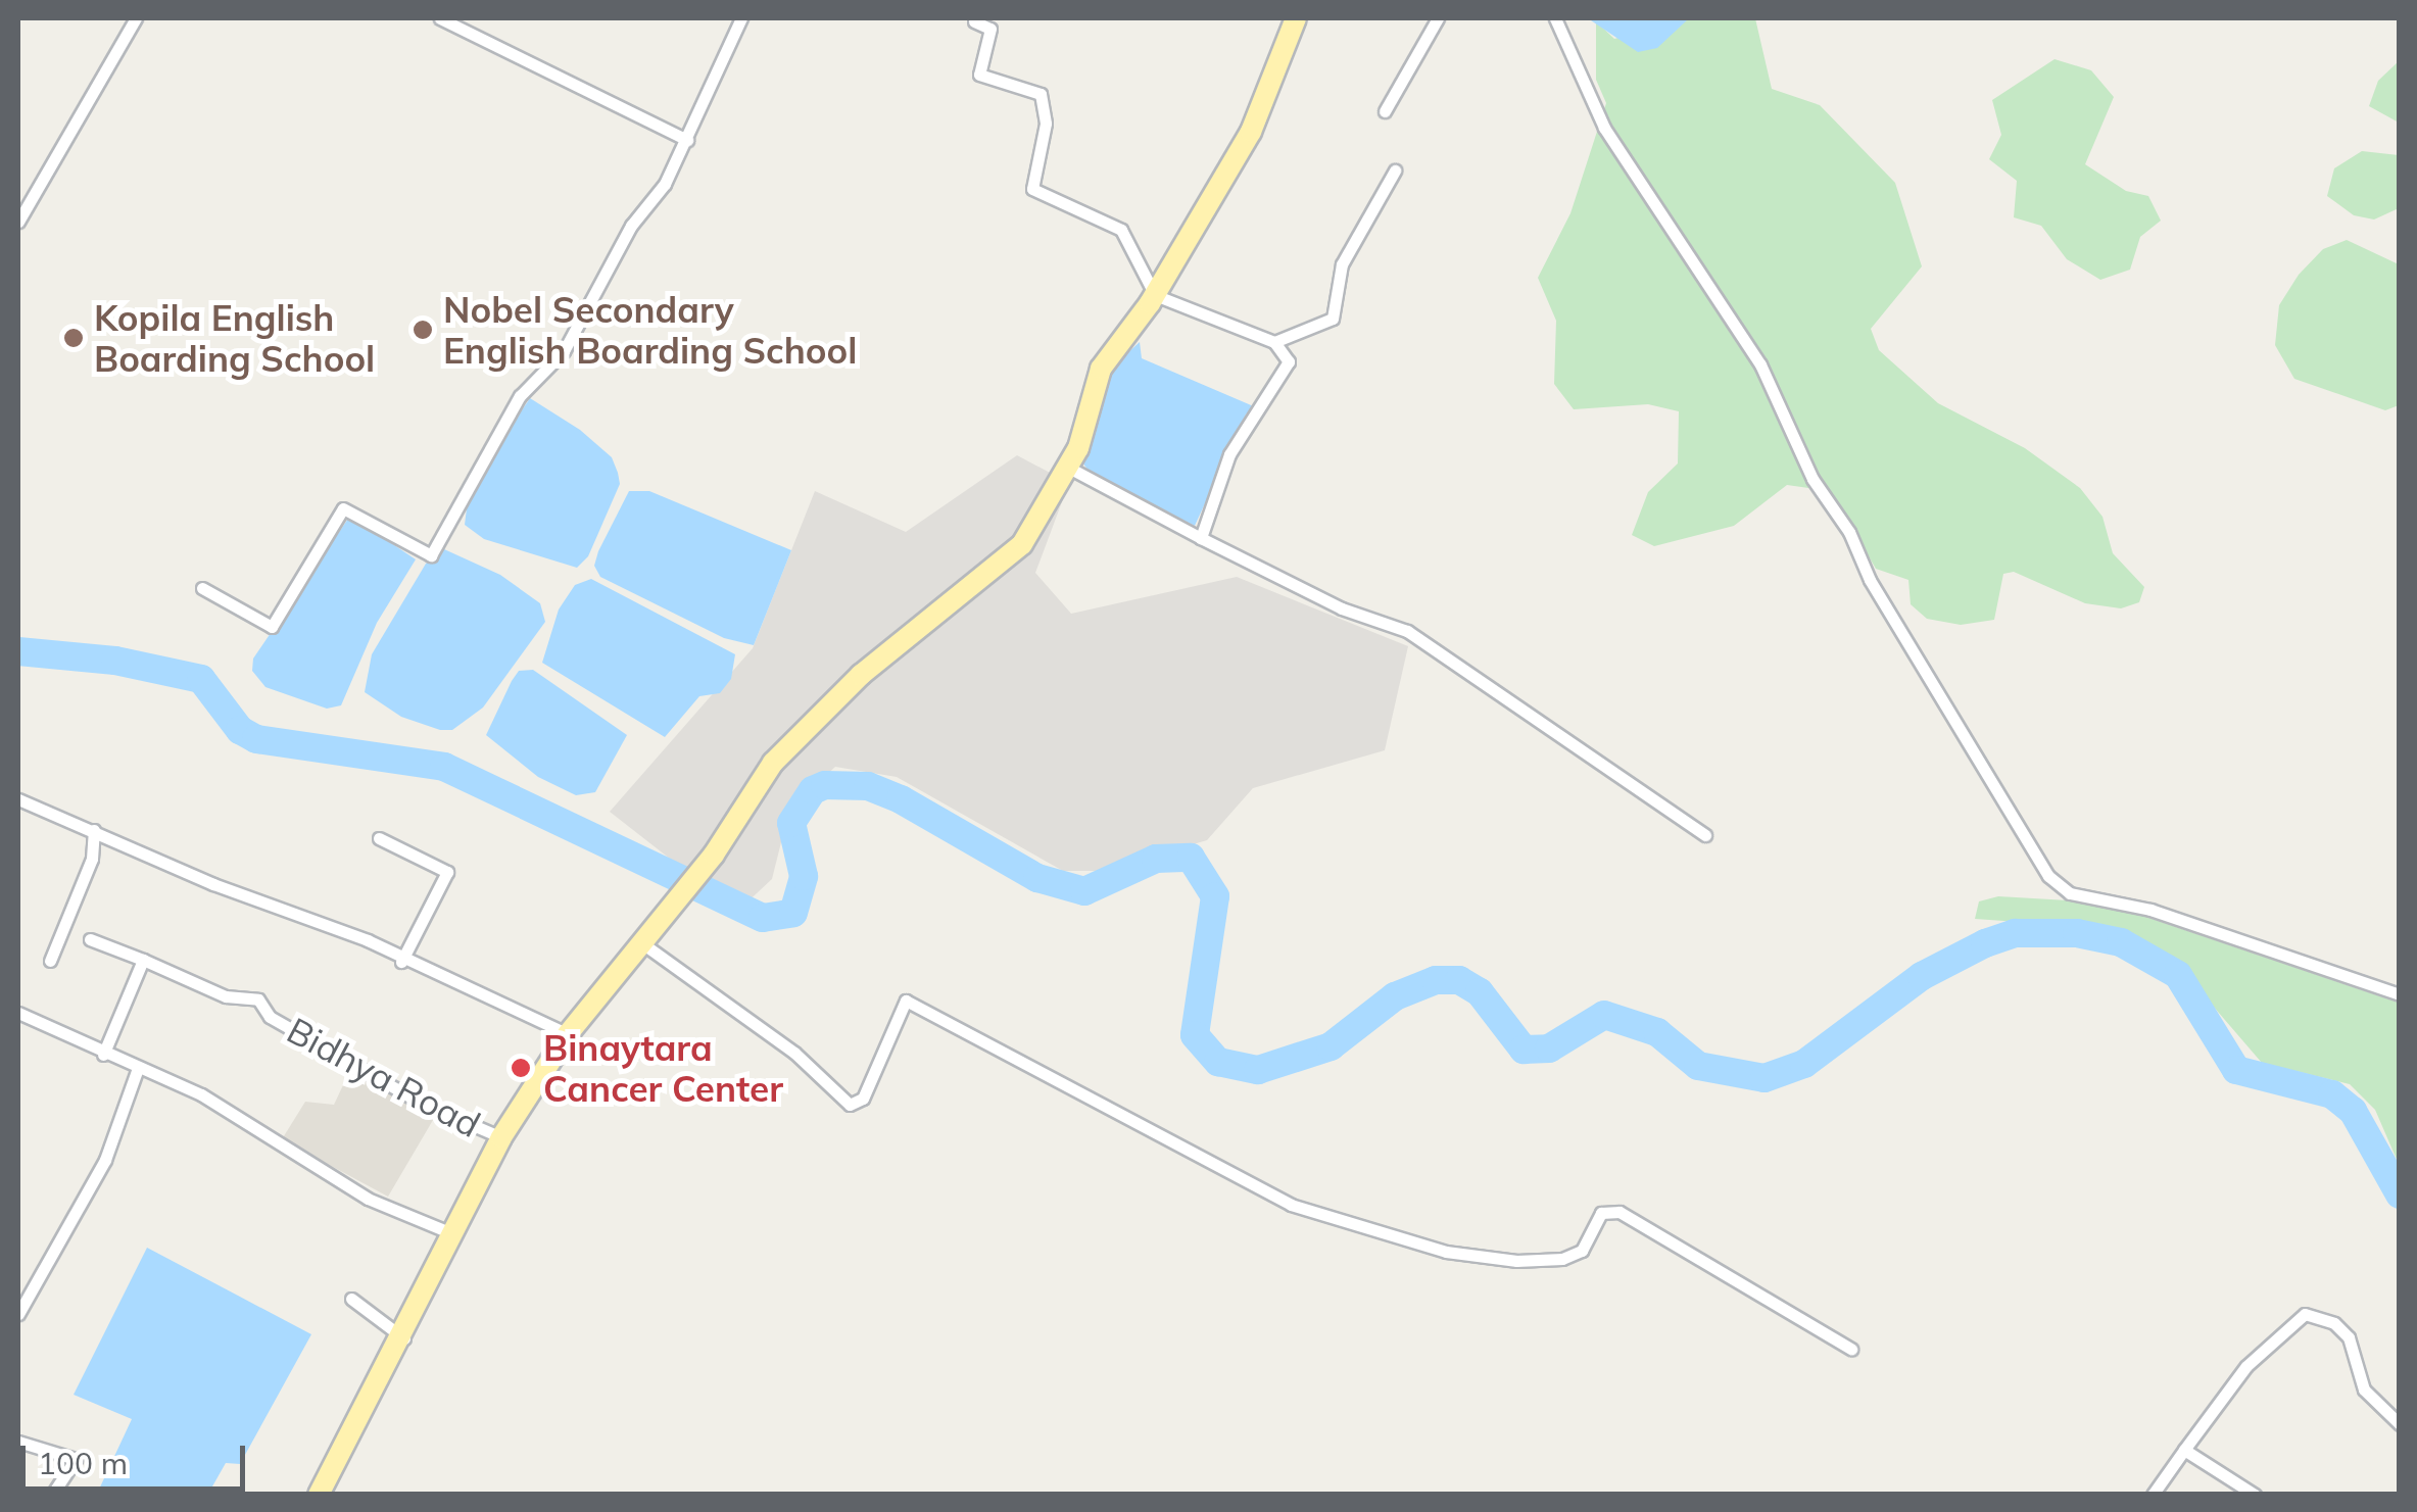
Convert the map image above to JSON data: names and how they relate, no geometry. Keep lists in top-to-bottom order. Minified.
{"streets":{"street":["Bidhya Road"]},"places":["Nobel Secondary English Boarding School","Kopila English Boarding School","Binaytara Cancer Center"],"scale_bar":"100 m"}
